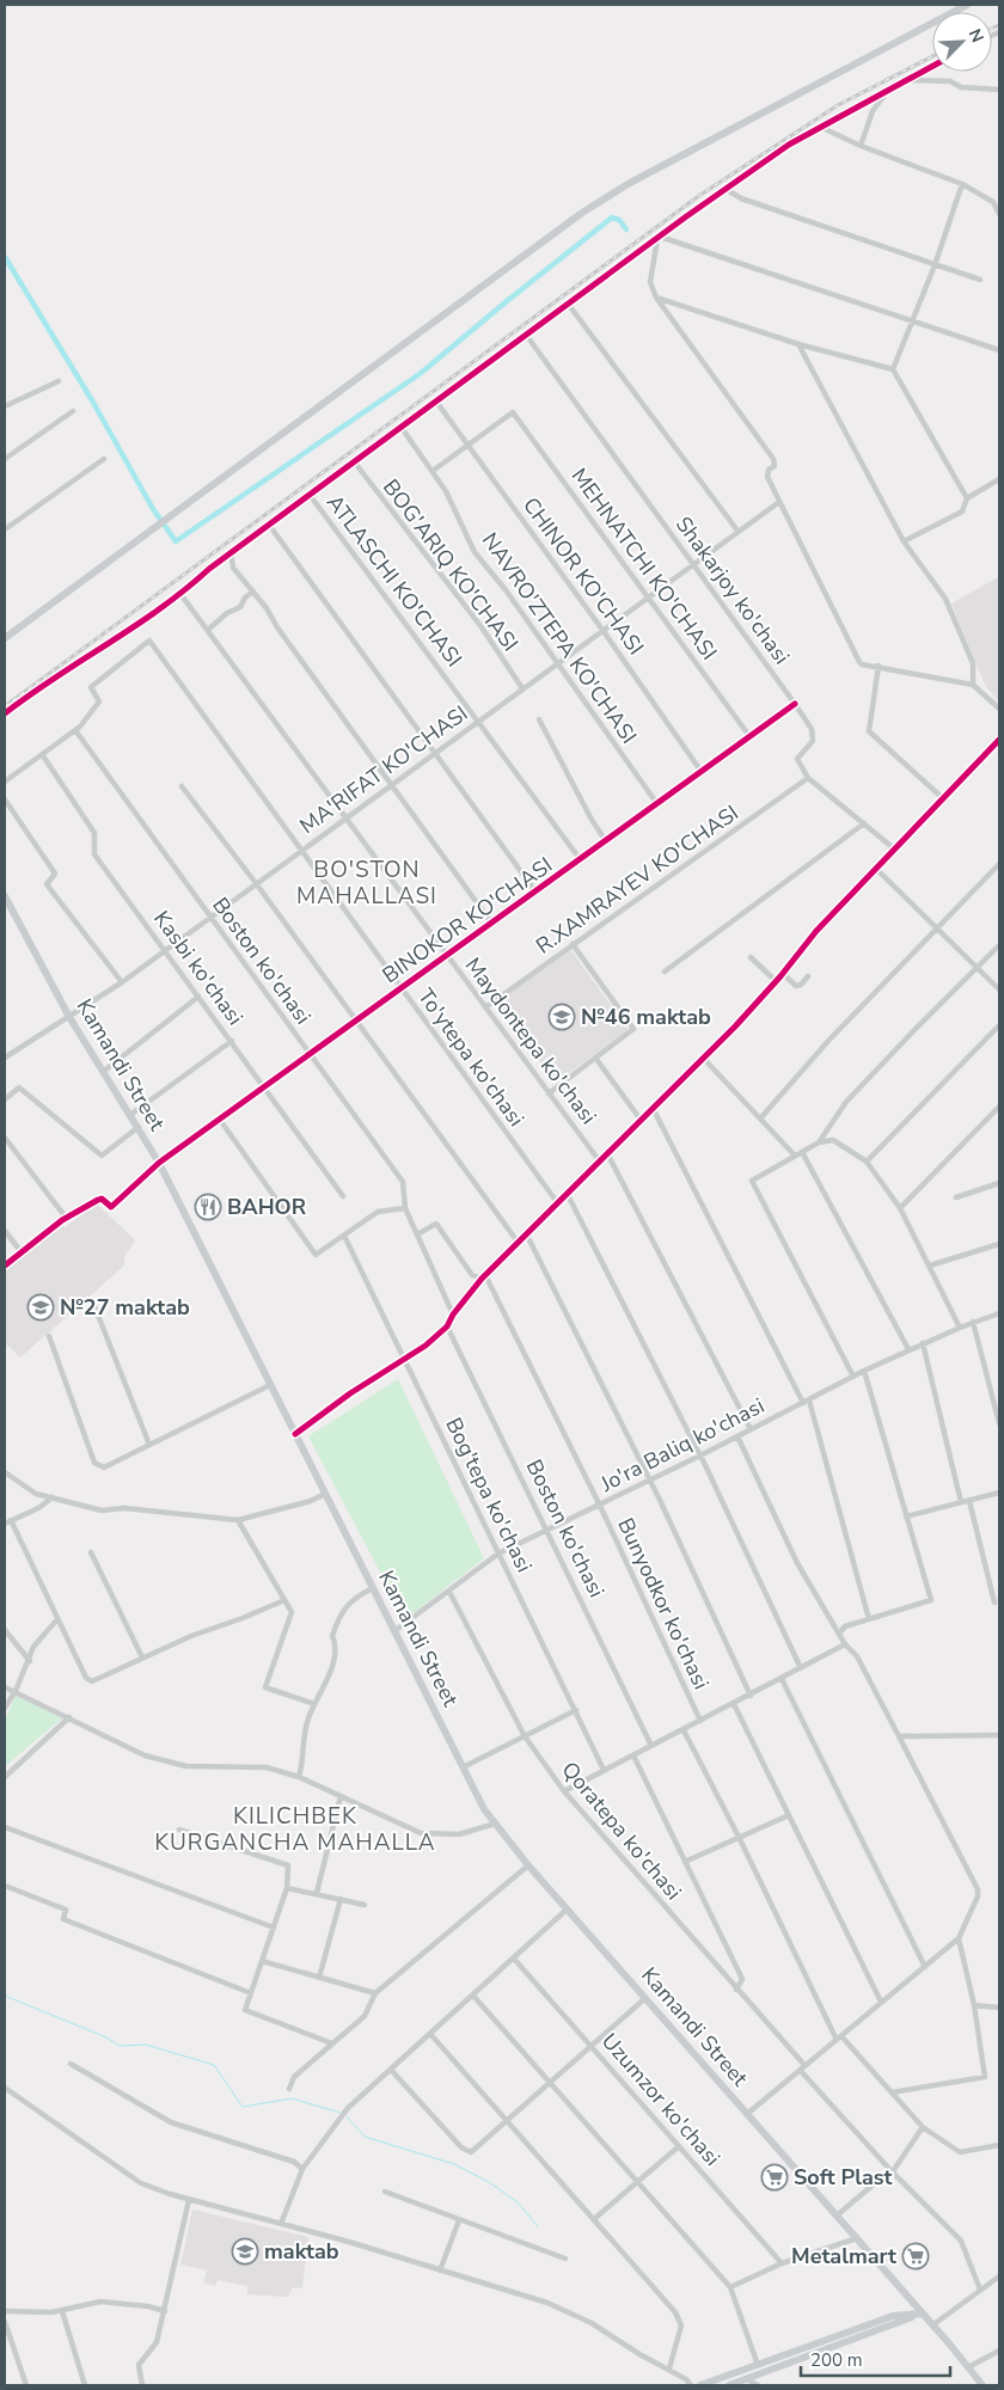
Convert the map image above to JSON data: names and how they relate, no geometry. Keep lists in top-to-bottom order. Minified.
{"streets":{"main road":["Kamandi Street"],"street":["MEHNATCHI KO'CHASI","BOG'ARIQ KO'CHASI","CHINOR KO'CHASI","ATLASCHI KO'CHASI","Shakarjoy ko'chasi","NAVRO'ZTEPA KO'CHASI","MA'RIFAT KO'CHASI","R.XAMRAYEV KO'CHASI","BINOKOR KO'CHASI","Boston ko'chasi","Kasbi ko'chasi","Maydontepa ko'chasi","To'ytepa ko'chasi","Jo'ra Baliq ko'chasi","Bog'tepa ko'chasi","Bunyodkor ko'chasi","Qoratepa ko'chasi","Uzumzor ko'chasi"]},"crossings":[["MEHNATCHI KO'CHASI","CHINOR KO'CHASI"],["MEHNATCHI KO'CHASI","MA'RIFAT KO'CHASI"],["MEHNATCHI KO'CHASI","BINOKOR KO'CHASI"],["BOG'ARIQ KO'CHASI","MA'RIFAT KO'CHASI"],["CHINOR KO'CHASI","MA'RIFAT KO'CHASI"],["CHINOR KO'CHASI","BINOKOR KO'CHASI"],["ATLASCHI KO'CHASI","MA'RIFAT KO'CHASI"],["ATLASCHI KO'CHASI","BINOKOR KO'CHASI"],["Shakarjoy ko'chasi","MA'RIFAT KO'CHASI"],["Shakarjoy ko'chasi","R.XAMRAYEV KO'CHASI"],["Shakarjoy ko'chasi","BINOKOR KO'CHASI"],["NAVRO'ZTEPA KO'CHASI","MA'RIFAT KO'CHASI"],["NAVRO'ZTEPA KO'CHASI","BINOKOR KO'CHASI"],["MA'RIFAT KO'CHASI","Boston ko'chasi"],["MA'RIFAT KO'CHASI","Kasbi ko'chasi"],["MA'RIFAT KO'CHASI","Maydontepa ko'chasi"],["MA'RIFAT KO'CHASI","To'ytepa ko'chasi"],["MA'RIFAT KO'CHASI","Kamandi Street"],["R.XAMRAYEV KO'CHASI","Maydontepa ko'chasi"],["BINOKOR KO'CHASI","Boston ko'chasi"],["BINOKOR KO'CHASI","Kasbi ko'chasi"],["BINOKOR KO'CHASI","Maydontepa ko'chasi"],["BINOKOR KO'CHASI","To'ytepa ko'chasi"],["BINOKOR KO'CHASI","Kamandi Street"],["Boston ko'chasi","To'ytepa ko'chasi"],["Boston ko'chasi","Jo'ra Baliq ko'chasi"],["Boston ko'chasi","Bunyodkor ko'chasi"],["Kamandi Street","Jo'ra Baliq ko'chasi"],["Jo'ra Baliq ko'chasi","Bog'tepa ko'chasi"],["Jo'ra Baliq ko'chasi","Bunyodkor ko'chasi"],["Jo'ra Baliq ko'chasi","Qoratepa ko'chasi"]],"districts":["BO'STON MAHALLASI","KILICHBEK KURGANCHA MAHALLA"],"places":{"school or university":["№46 maktab","№27 maktab","maktab"],"restaurant":["BAHOR"],"supermarket":["Soft Plast","Metalmart"]},"scale_bar":"200 m","north":"top right"}
